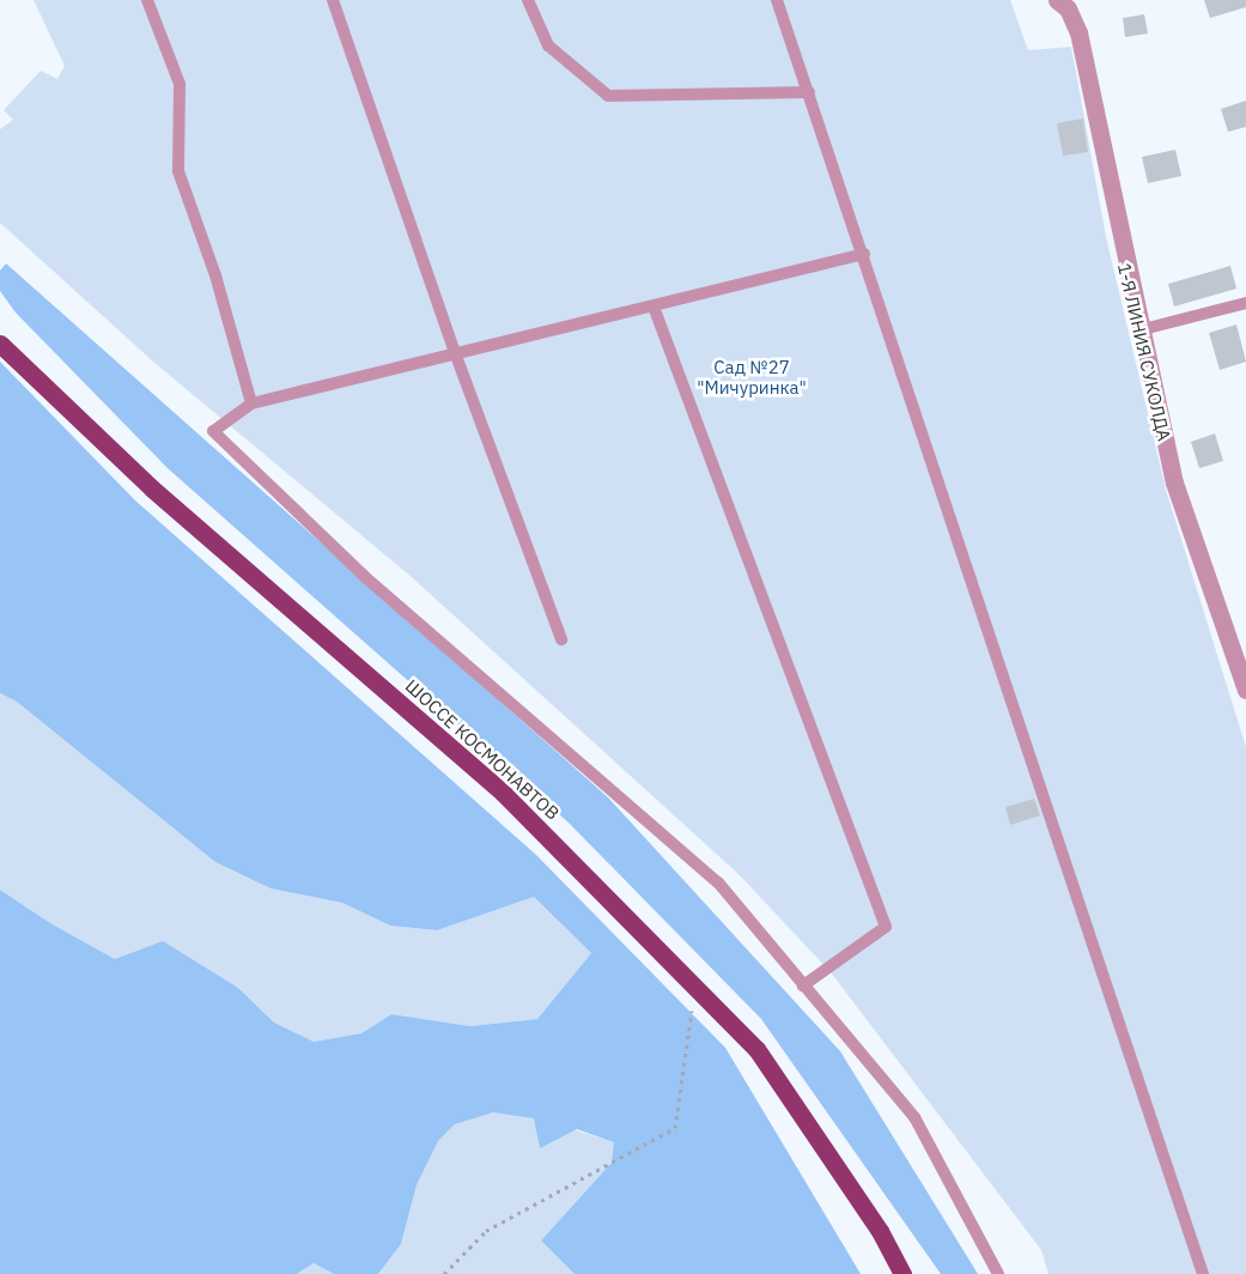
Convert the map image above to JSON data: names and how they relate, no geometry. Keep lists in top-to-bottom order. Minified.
{"streets":{"main road":["ШОССЕ КОСМОНАВТОВ"],"street":["1-Я ЛИНИЯ СУКОЛДА"]},"parks":["Сад №27 \"Мичуринка\""]}
